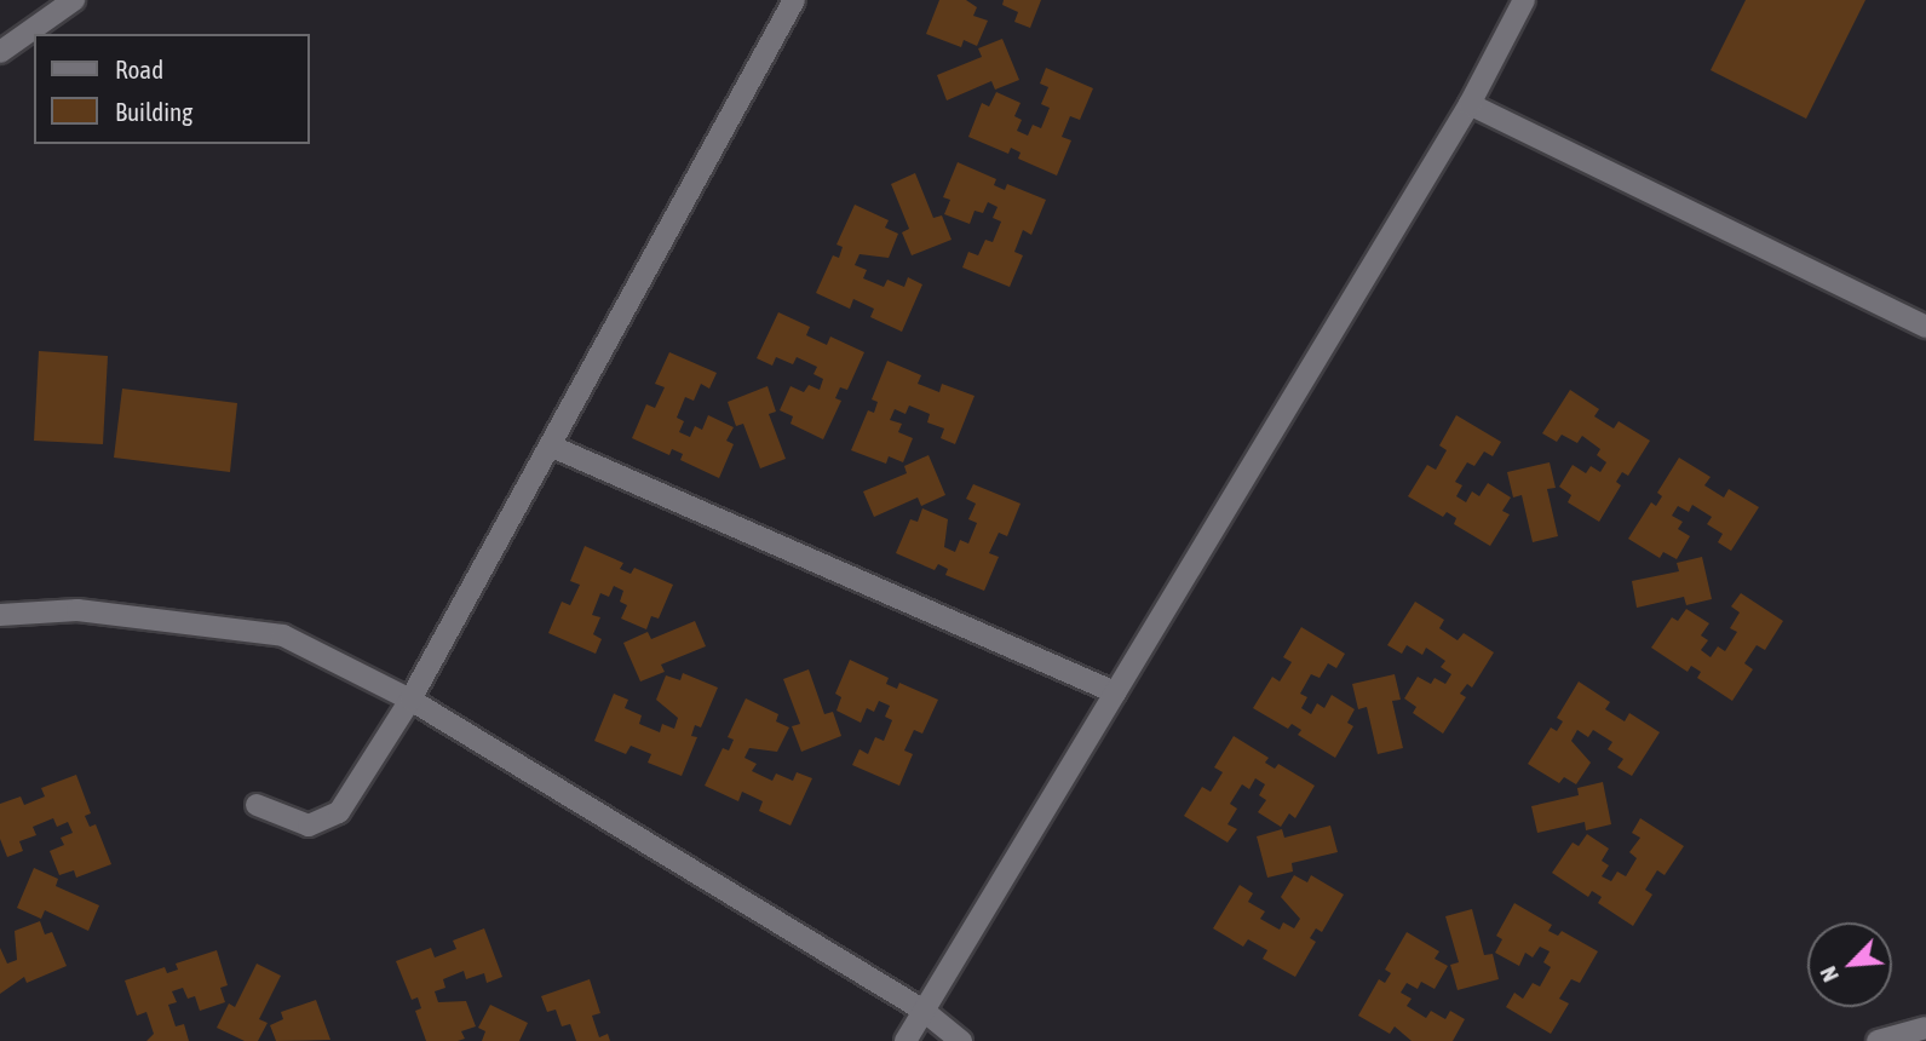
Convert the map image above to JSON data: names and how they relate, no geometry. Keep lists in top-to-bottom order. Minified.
{"legend":["Road","Building"],"north":"bottom left"}
